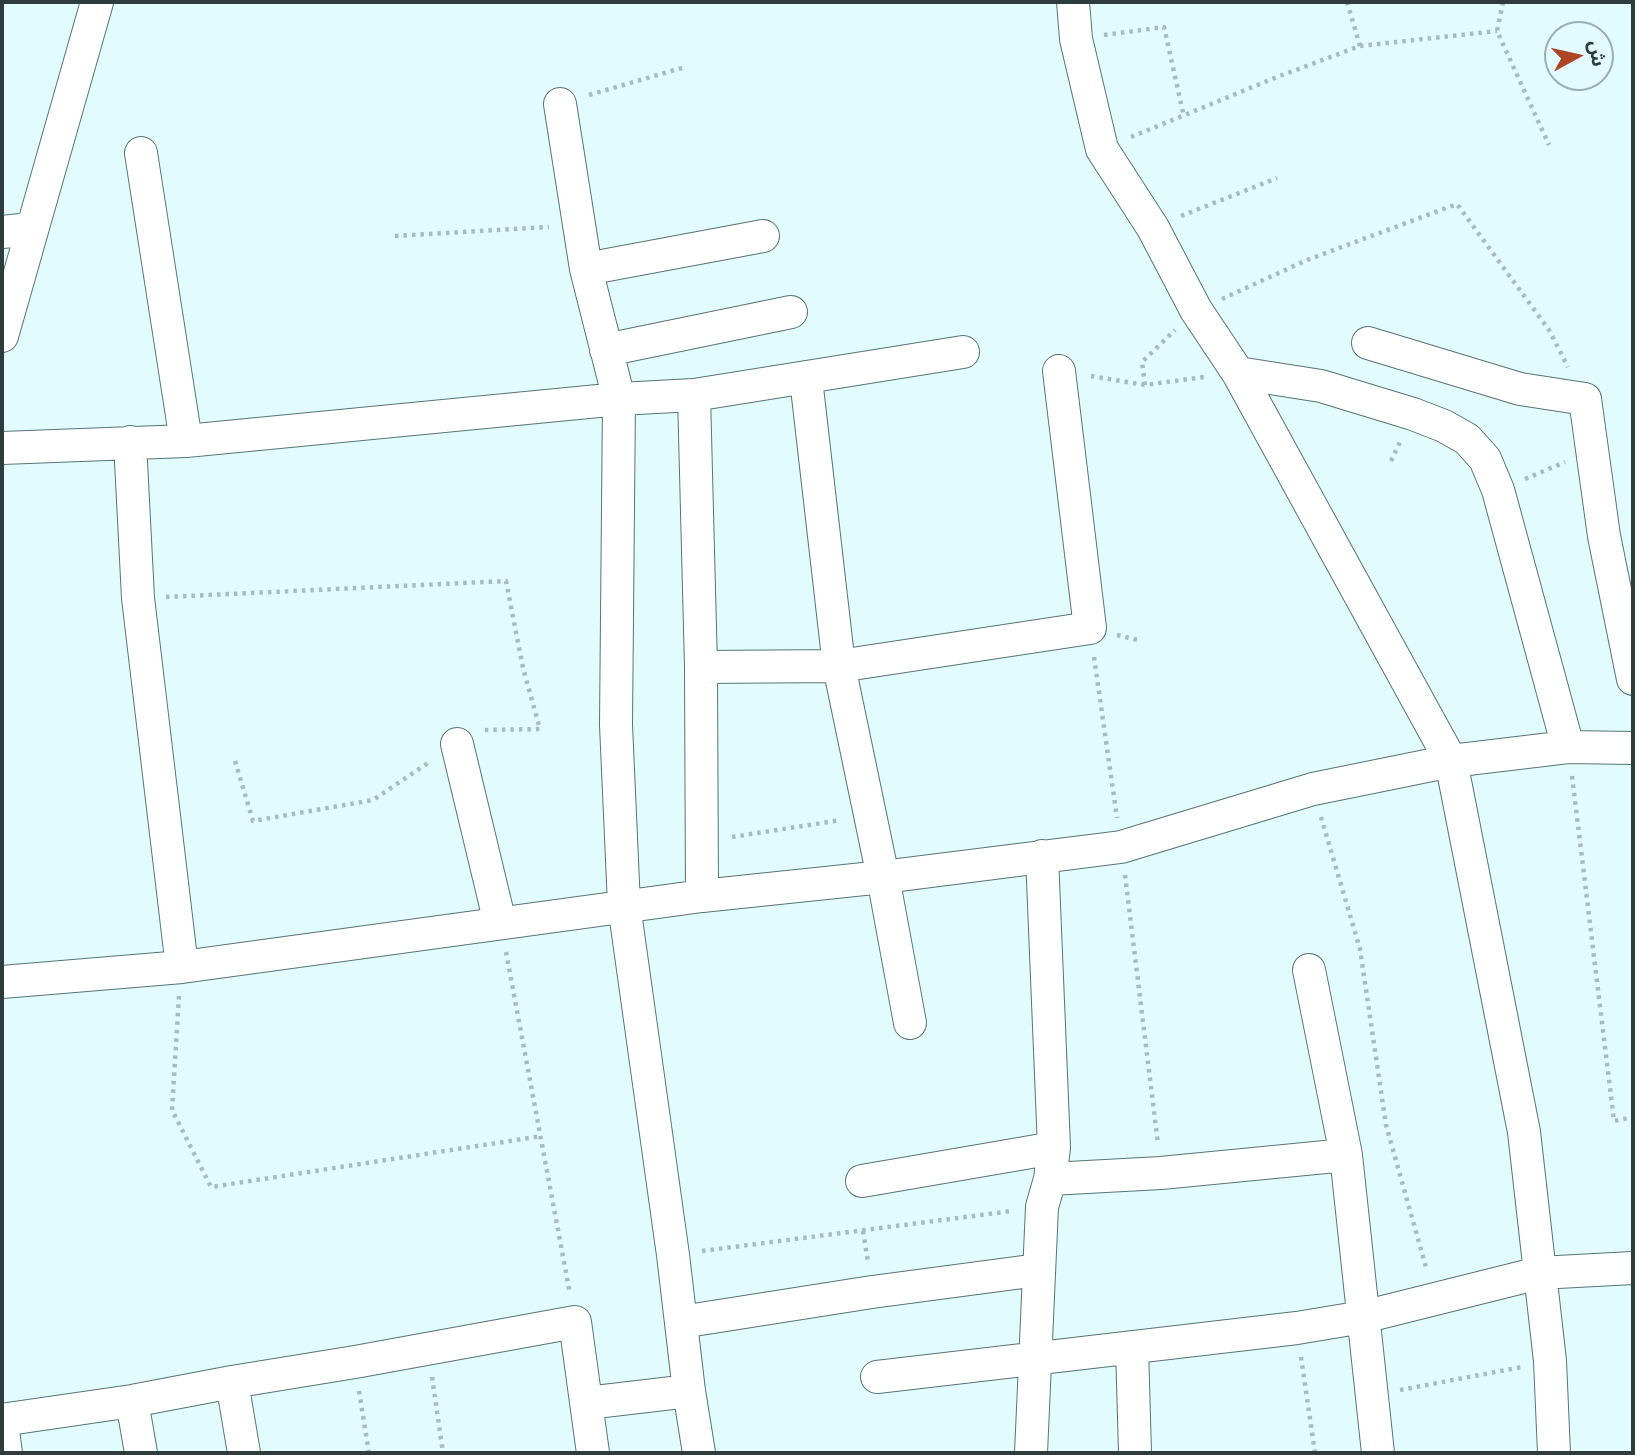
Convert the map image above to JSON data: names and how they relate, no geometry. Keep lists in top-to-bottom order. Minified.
{"north":"right"}
